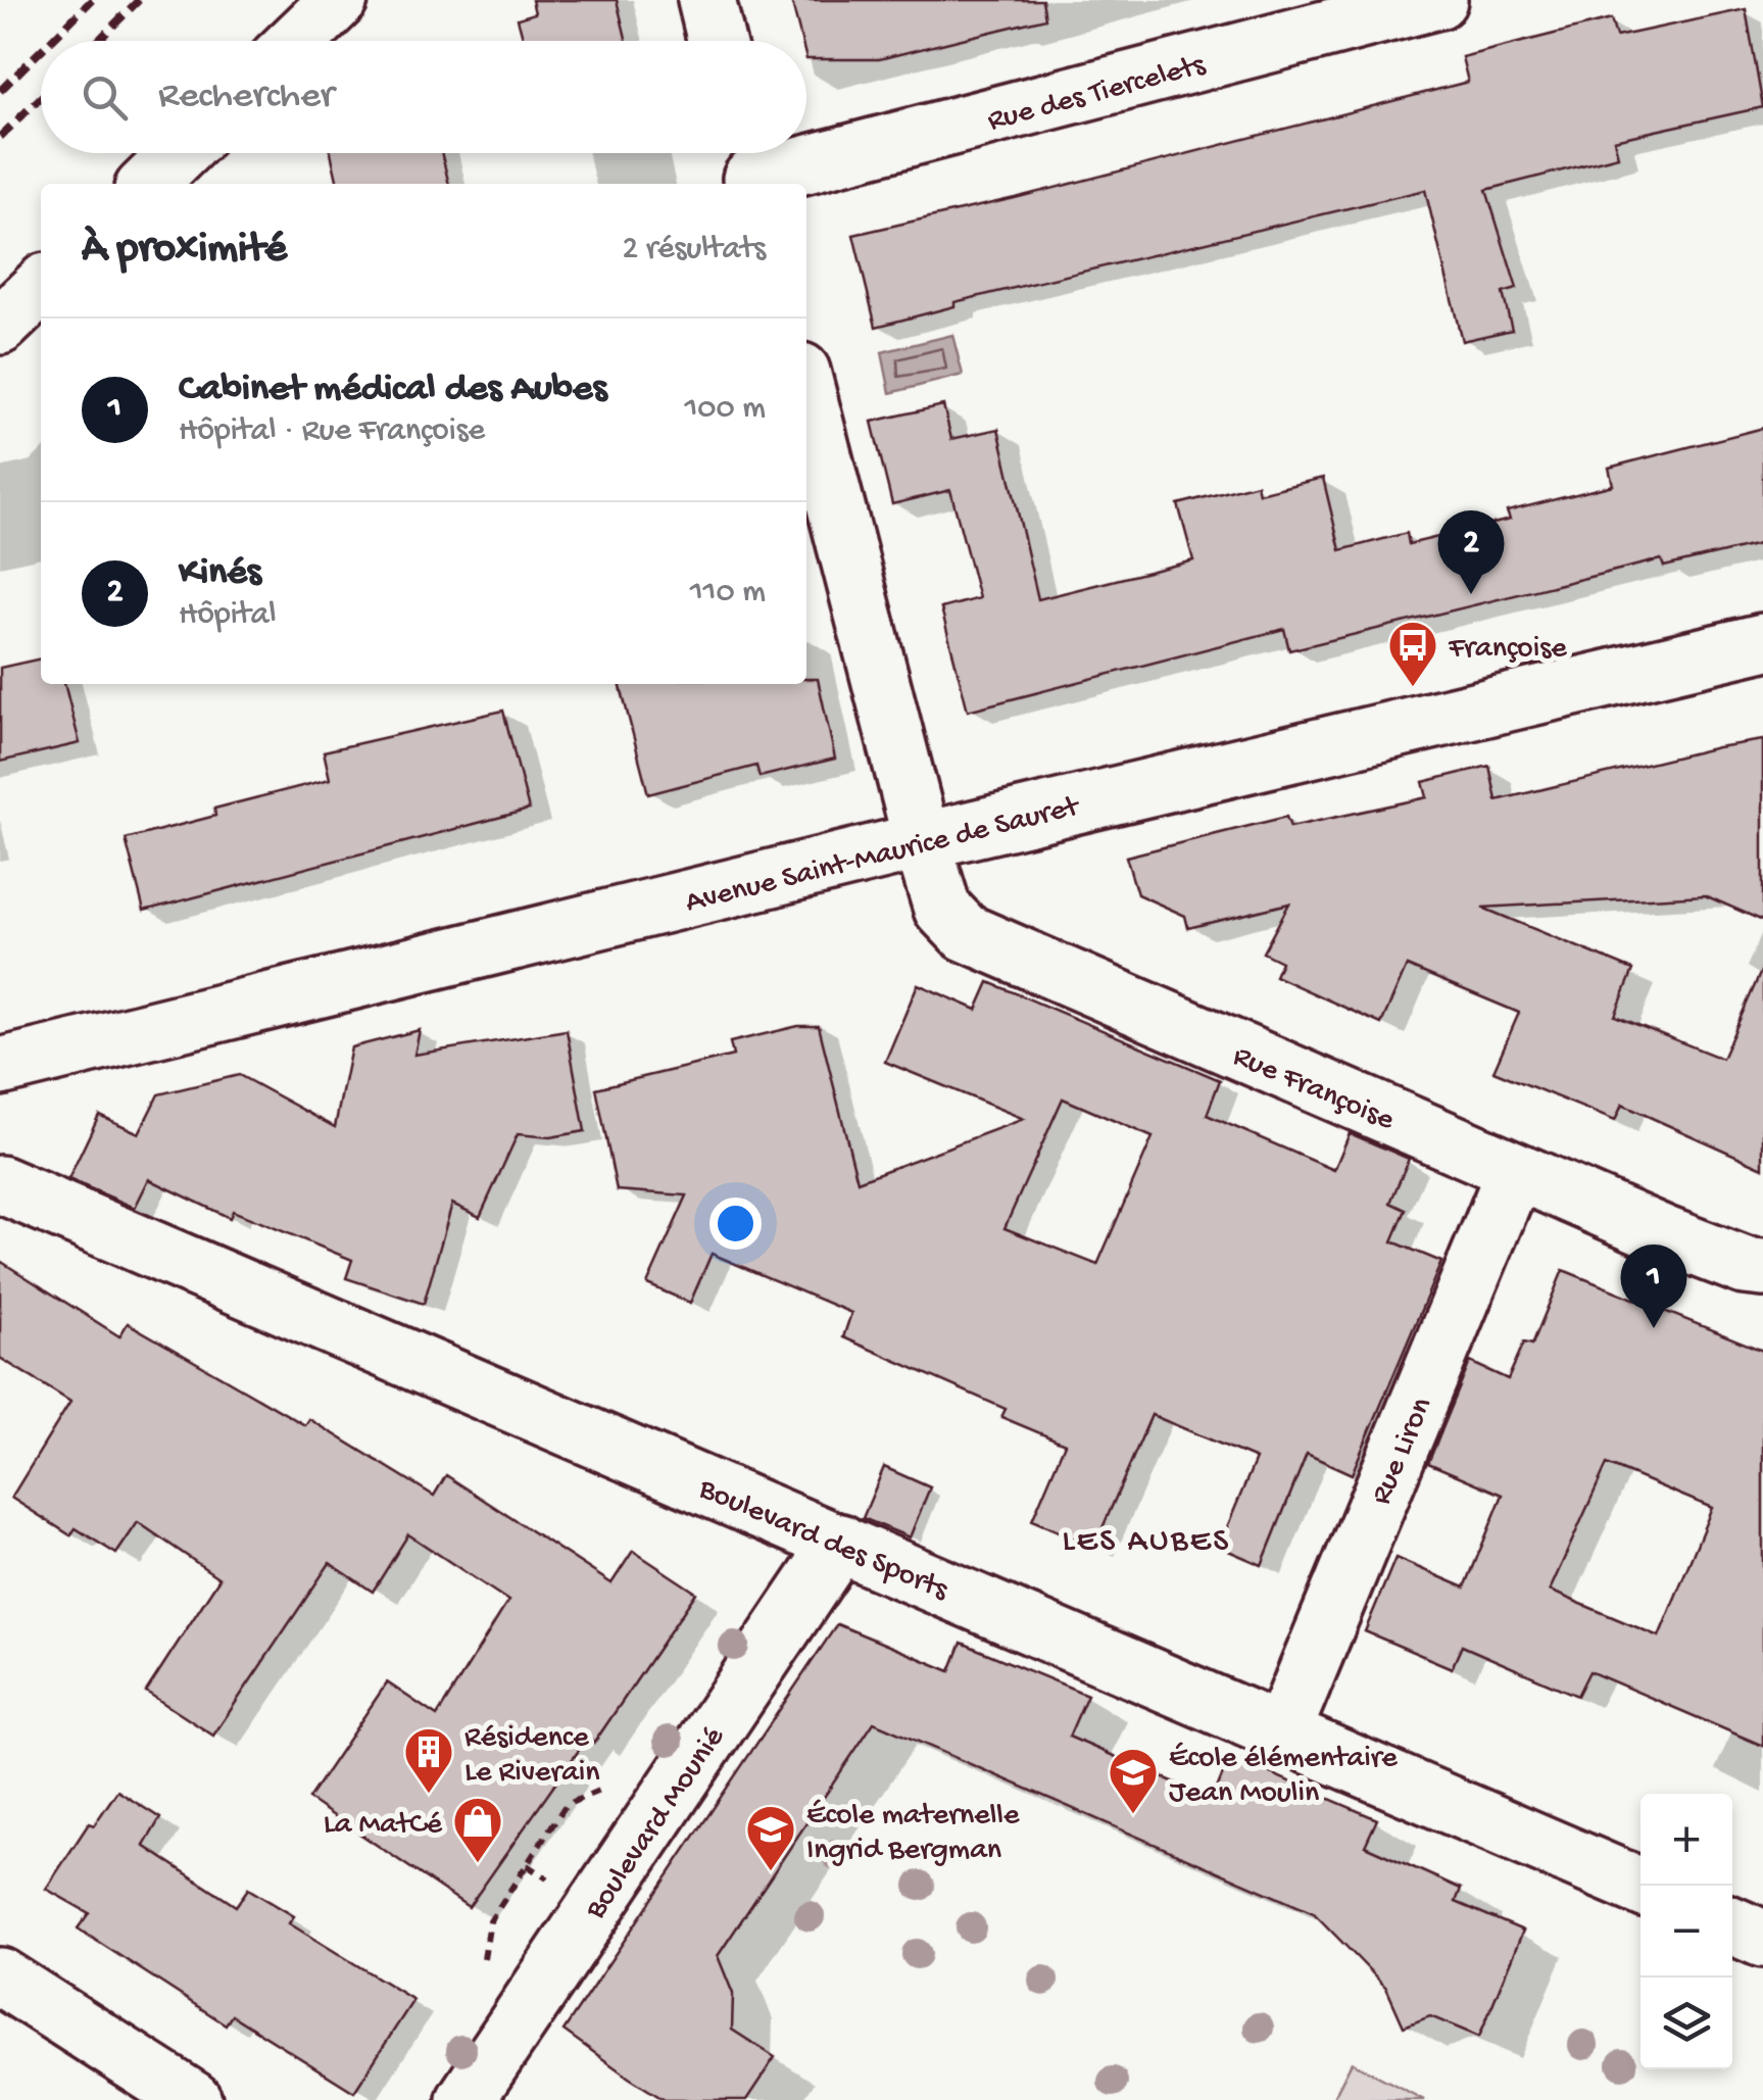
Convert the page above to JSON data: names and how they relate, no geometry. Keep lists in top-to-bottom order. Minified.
{"streets":{"street":["Rue des Tiercelets","Avenue Saint-Maurice de Sauret","Rue Françoise","Rue Liron","Boulevard des Sports","Boulevard Mounié"]},"crossings":[["Avenue Saint-Maurice de Sauret","Rue Françoise"],["Rue Françoise","Rue Liron"],["Rue Liron","Boulevard des Sports"],["Boulevard des Sports","Boulevard Mounié"]],"districts":["LES AUBES"],"places":{"bus stop":["Françoise"],"building":["Résidence Le Riverain"],"school or university":["École élémentaire Jean Moulin","École maternelle Ingrid Bergman"],"shop":["La MatCé"]},"page":{"search":"Rechercher","heading":["À proximité","2 résultats"],"list":[{"mark":"1","name":"Cabinet médical des Aubes","note":"Hôpital · Rue Françoise","value":"100 m"},{"mark":"2","name":"Kinés","note":"Hôpital","value":"110 m"}],"pins":["2","1"],"map_buttons":["+","−"]}}
